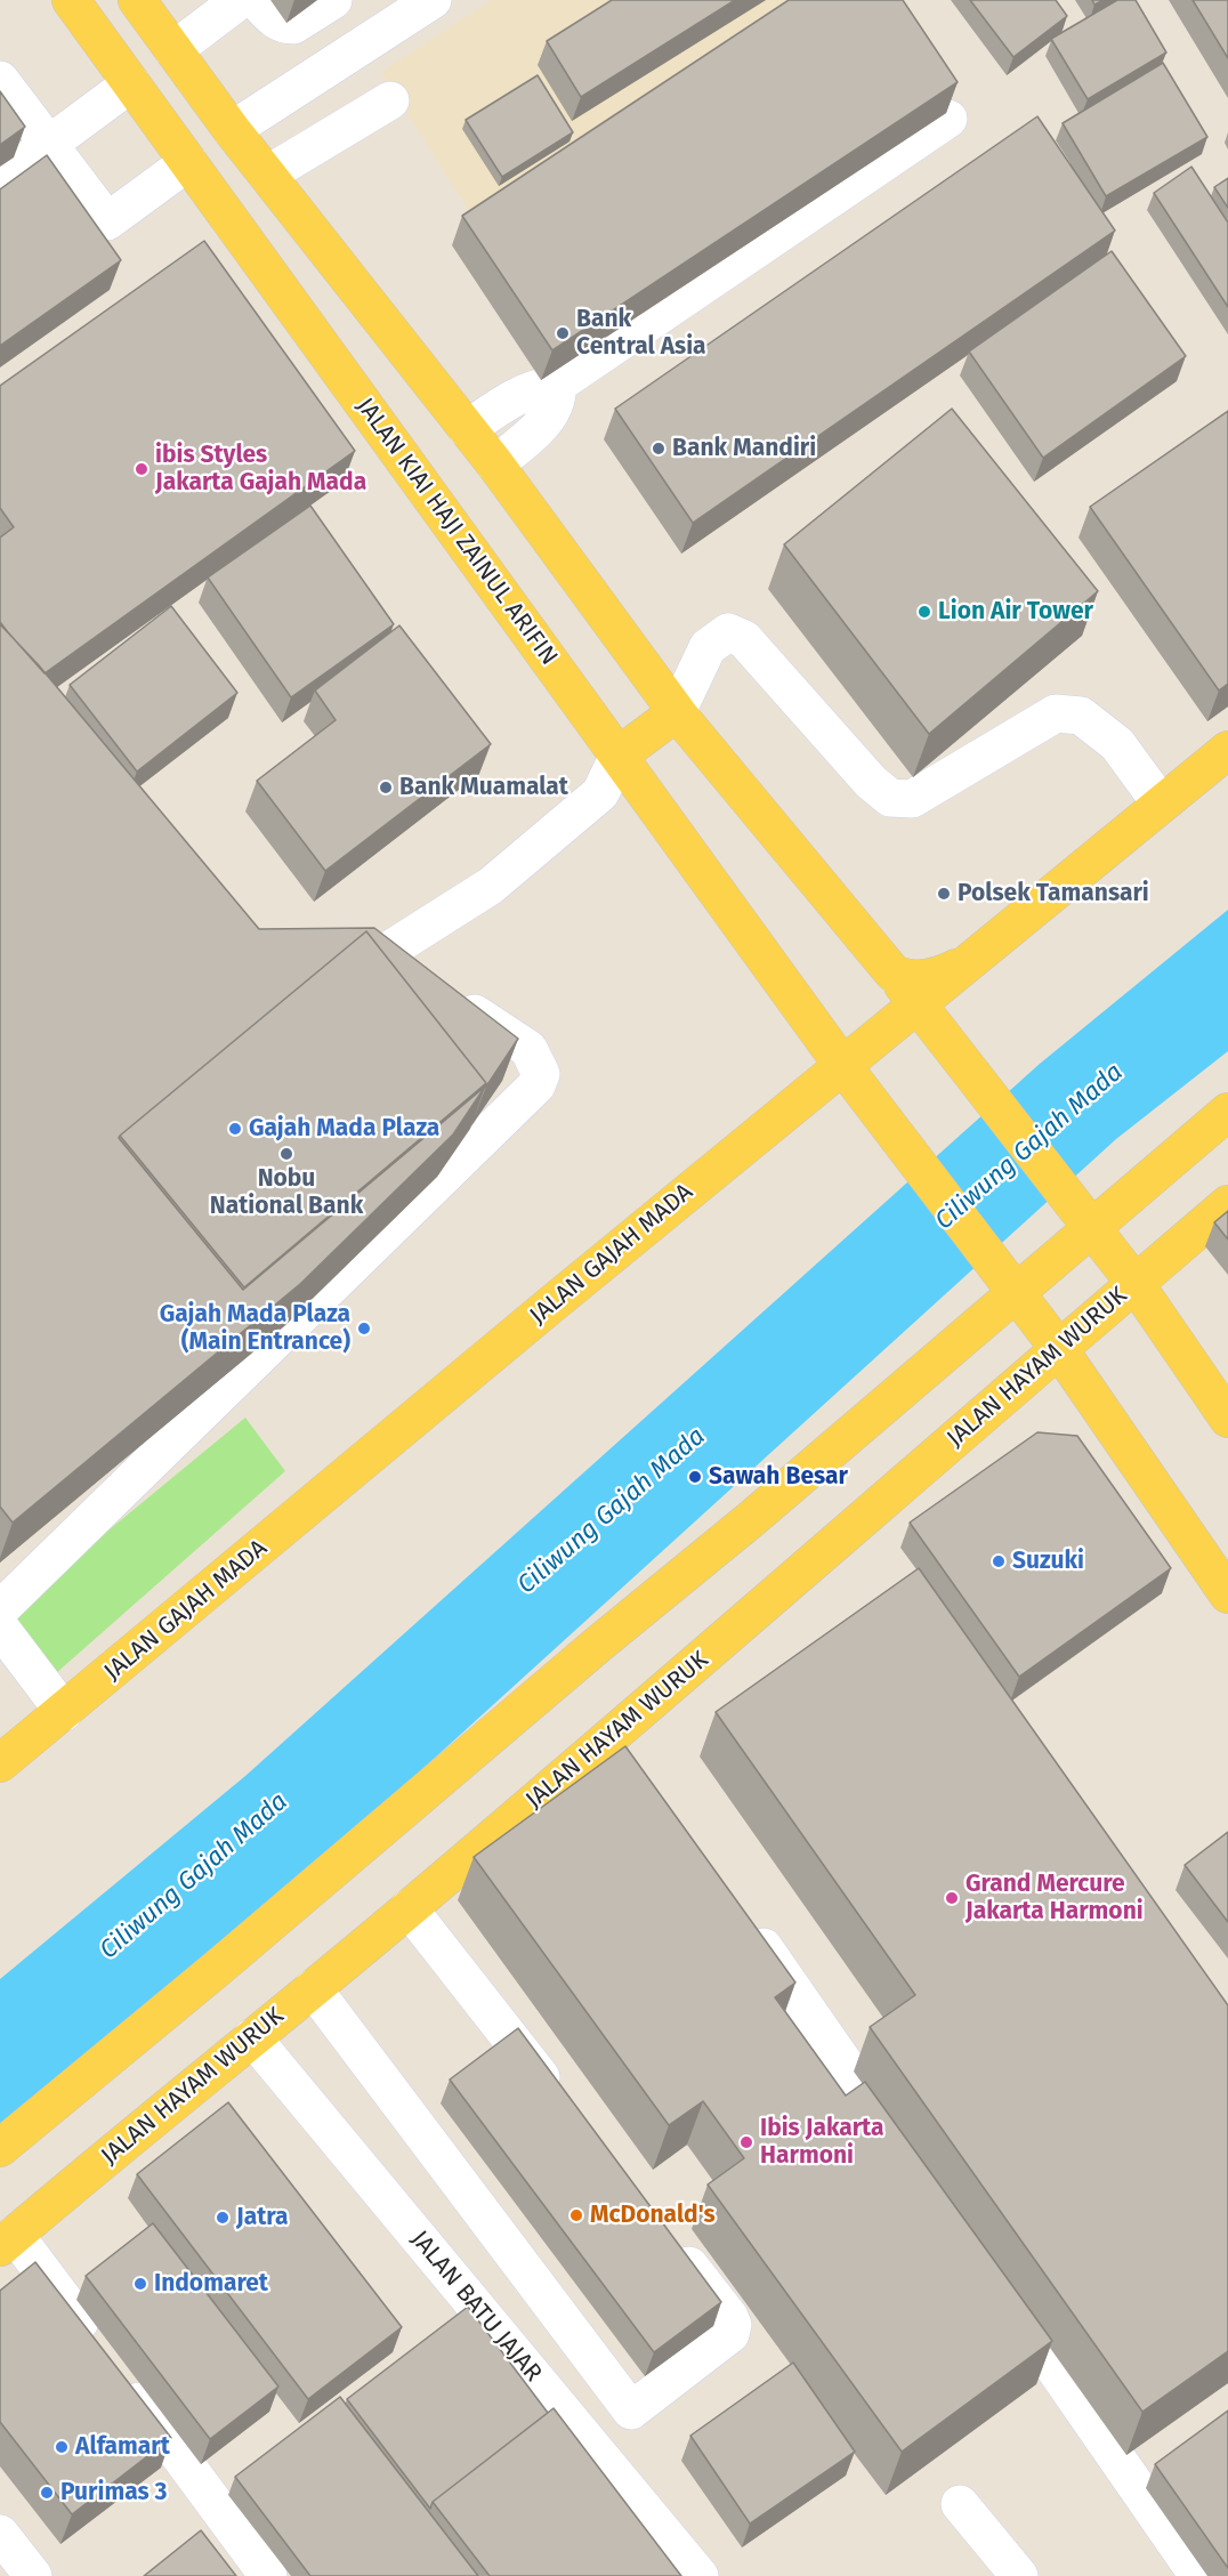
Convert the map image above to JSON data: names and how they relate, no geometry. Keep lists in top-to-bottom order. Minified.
{"streets":{"main road":["JALAN KIAI HAJI ZAINUL ARIFIN","JALAN GAJAH MADA","JALAN HAYAM WURUK"],"street":["JALAN BATU JAJAR"]},"crossings":[["JALAN KIAI HAJI ZAINUL ARIFIN","JALAN GAJAH MADA"],["JALAN KIAI HAJI ZAINUL ARIFIN","JALAN HAYAM WURUK"],["JALAN HAYAM WURUK","JALAN BATU JAJAR"]],"water":["Ciliwung Gajah Mada"],"places":["Bank Central Asia","Bank Mandiri","ibis Styles Jakarta Gajah Mada","Lion Air Tower","Bank Muamalat","Polsek Tamansari","Gajah Mada Plaza","Nobu National Bank","Gajah Mada Plaza (Main Entrance)","Sawah Besar","Suzuki","Grand Mercure Jakarta Harmoni","Ibis Jakarta Harmoni","McDonald's","Jatra","Indomaret","Alfamart","Purimas 3"]}
